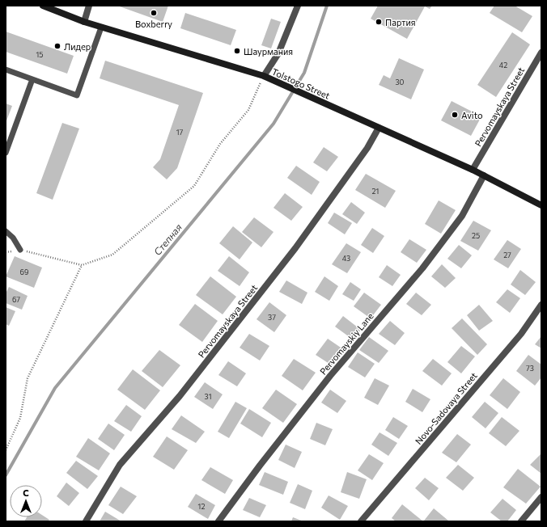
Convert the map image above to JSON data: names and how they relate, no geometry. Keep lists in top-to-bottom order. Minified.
{"streets":{"main road":["Tolstogo Street"],"street":["Pervomayskaya Street","Pervomayskiy Lane","Novo-Sadovaya Street"]},"crossings":[["Tolstogo Street","Pervomayskaya Street"],["Tolstogo Street","Pervomayskiy Lane"]],"water":["Степная"],"places":["Boxberry","Партия","Лидер","Шаурмания","Avito"],"house_numbers":["15","42","30","17","21","25","27","43","69","67","37","73","31","12"],"north":"top"}
